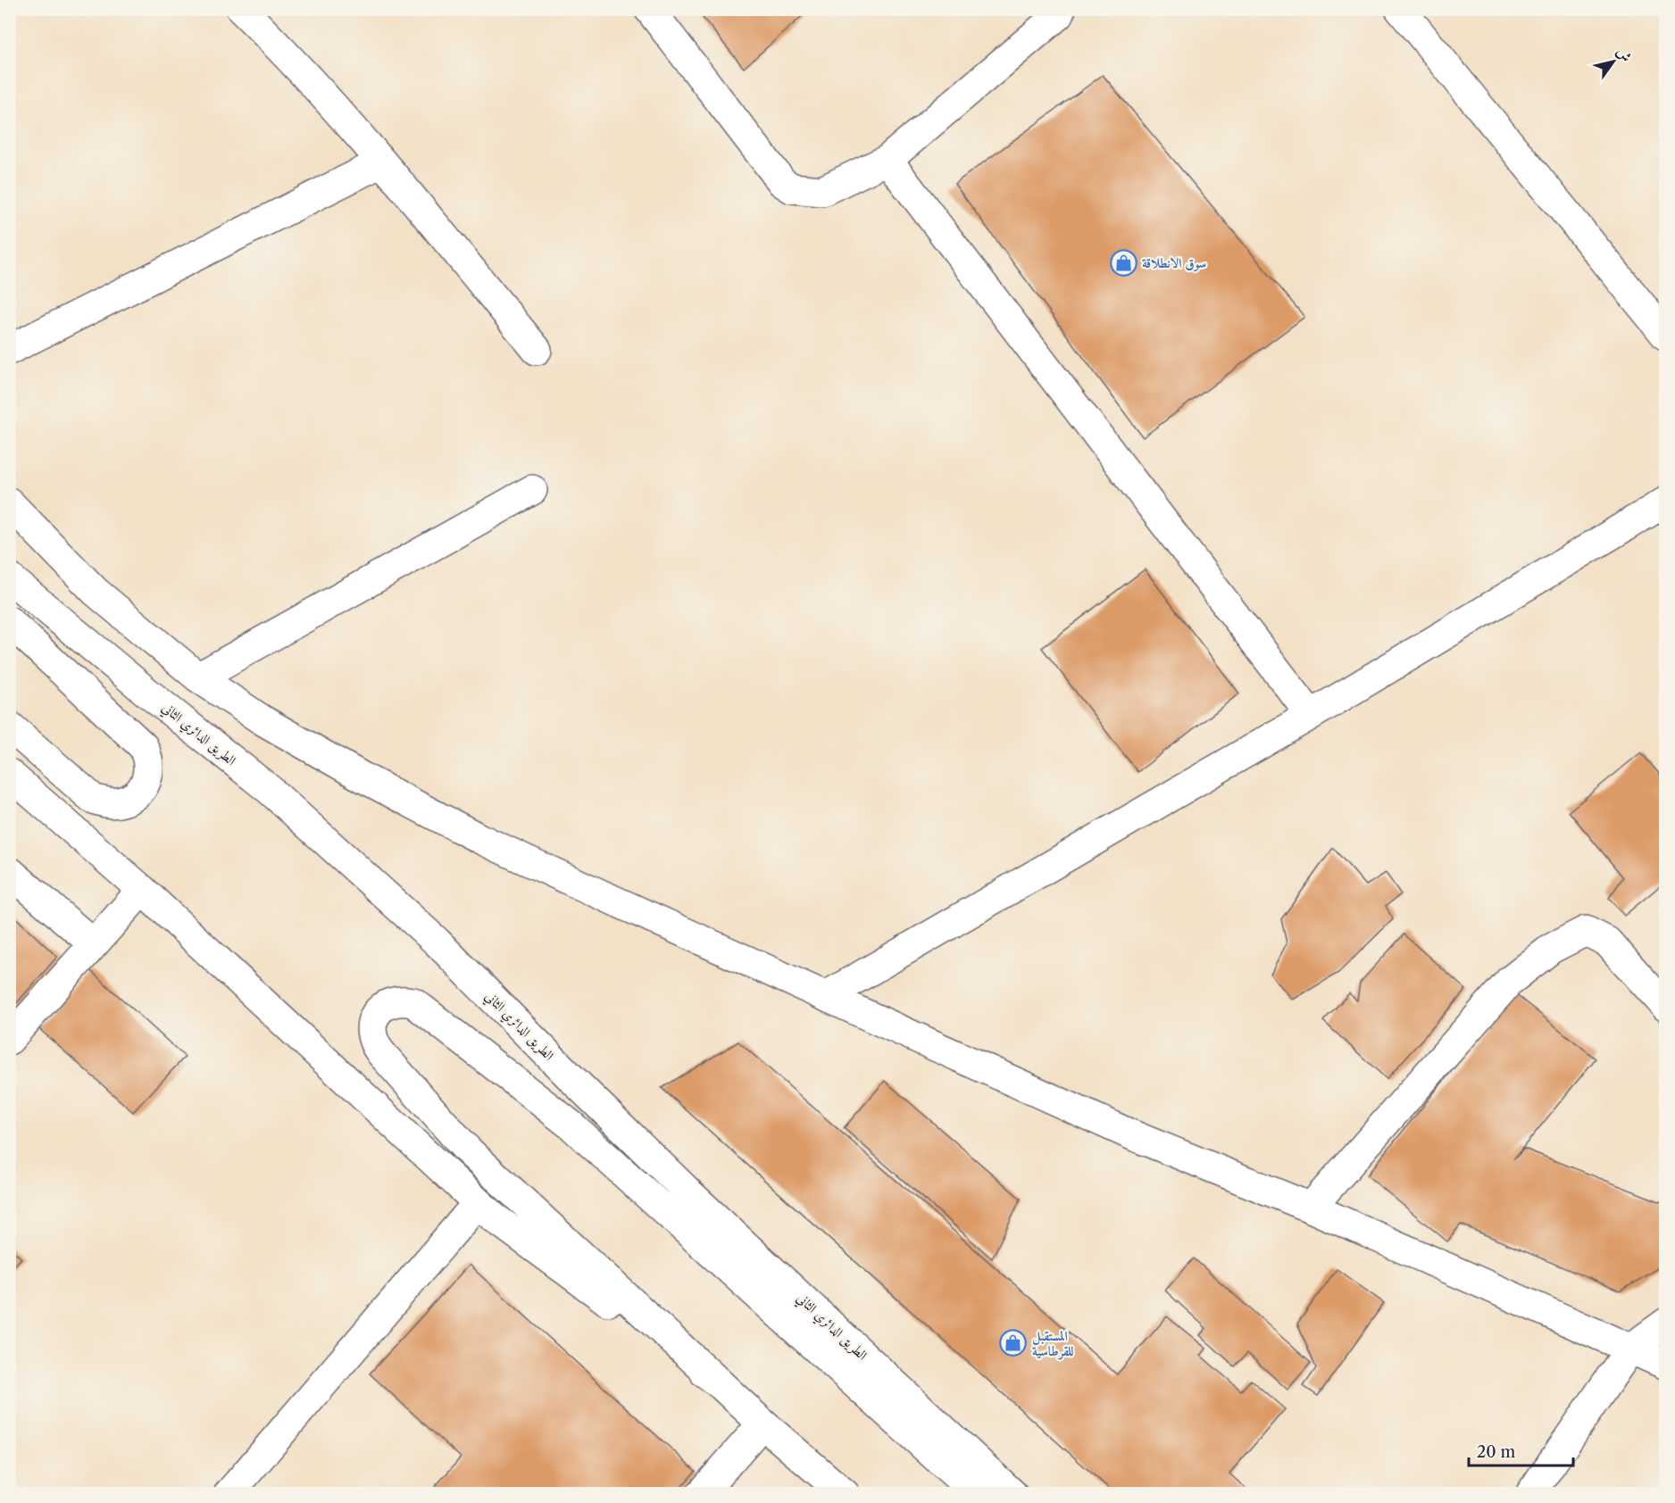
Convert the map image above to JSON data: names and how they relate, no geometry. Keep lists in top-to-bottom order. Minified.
{"streets":{"main road":["الطريق الدائري الثاني"]},"places":{"shop":["سوق الانطلاقة","المستقبل للقرطاسية"]},"scale_bar":"20 m","north":"top right"}
